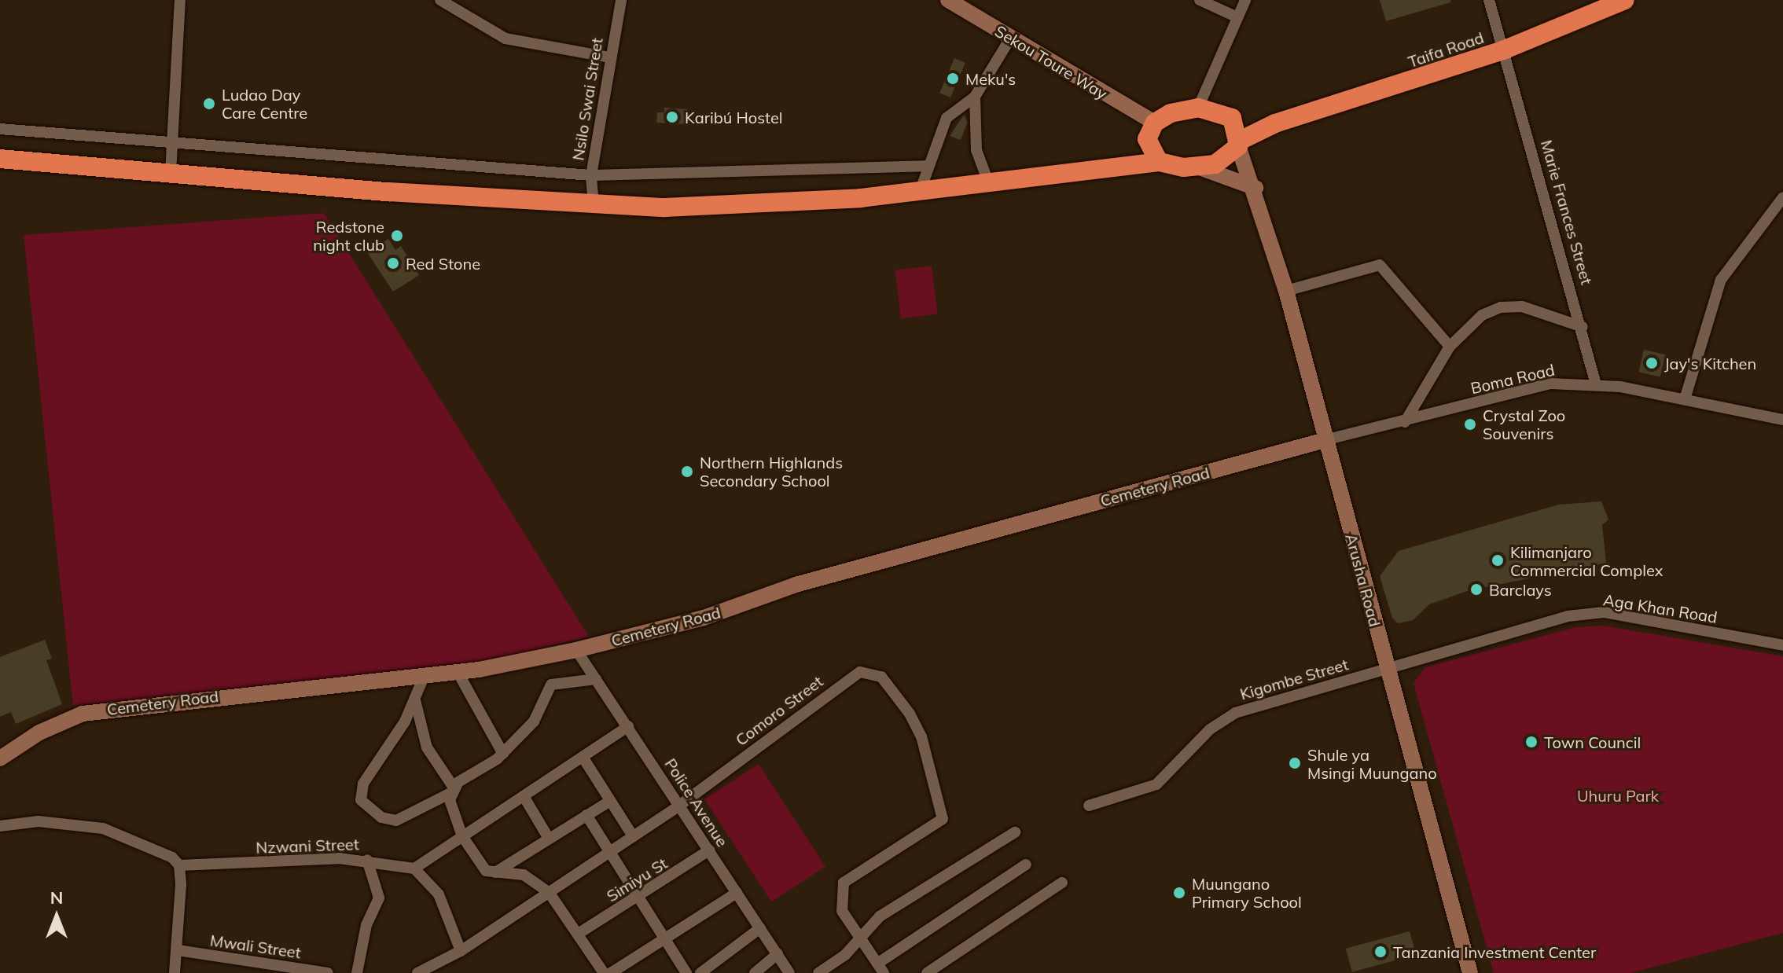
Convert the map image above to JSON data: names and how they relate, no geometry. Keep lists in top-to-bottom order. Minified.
{"streets":{"highway":["Taifa Road"],"main road":["Sekou Toure Way","Cemetery Road","Arusha Road"],"street":["Nsilo Swai Street","Marie Frances Street","Boma Road","Aga Khan Road","Kigombe Street","Comoro Street","Police Avenue","Nzwani Street","Simiyu St","Mwali Street"]},"crossings":[["Taifa Road","Sekou Toure Way"],["Taifa Road","Marie Frances Street"],["Taifa Road","Arusha Road"],["Sekou Toure Way","Arusha Road"],["Marie Frances Street","Boma Road"],["Boma Road","Cemetery Road"],["Boma Road","Arusha Road"],["Cemetery Road","Arusha Road"],["Cemetery Road","Police Avenue"],["Arusha Road","Aga Khan Road"],["Arusha Road","Kigombe Street"],["Aga Khan Road","Kigombe Street"],["Comoro Street","Police Avenue"],["Police Avenue","Simiyu St"]],"parks":["Uhuru Park"],"places":["Meku's","Ludao Day Care Centre","Karibú Hostel","Redstone night club","Red Stone","Jay's Kitchen","Crystal Zoo Souvenirs","Northern Highlands Secondary School","Kilimanjaro Commercial Complex","Barclays","Town Council","Shule ya Msingi Muungano","Muungano Primary School","Tanzania Investment Center"],"north":"top"}
